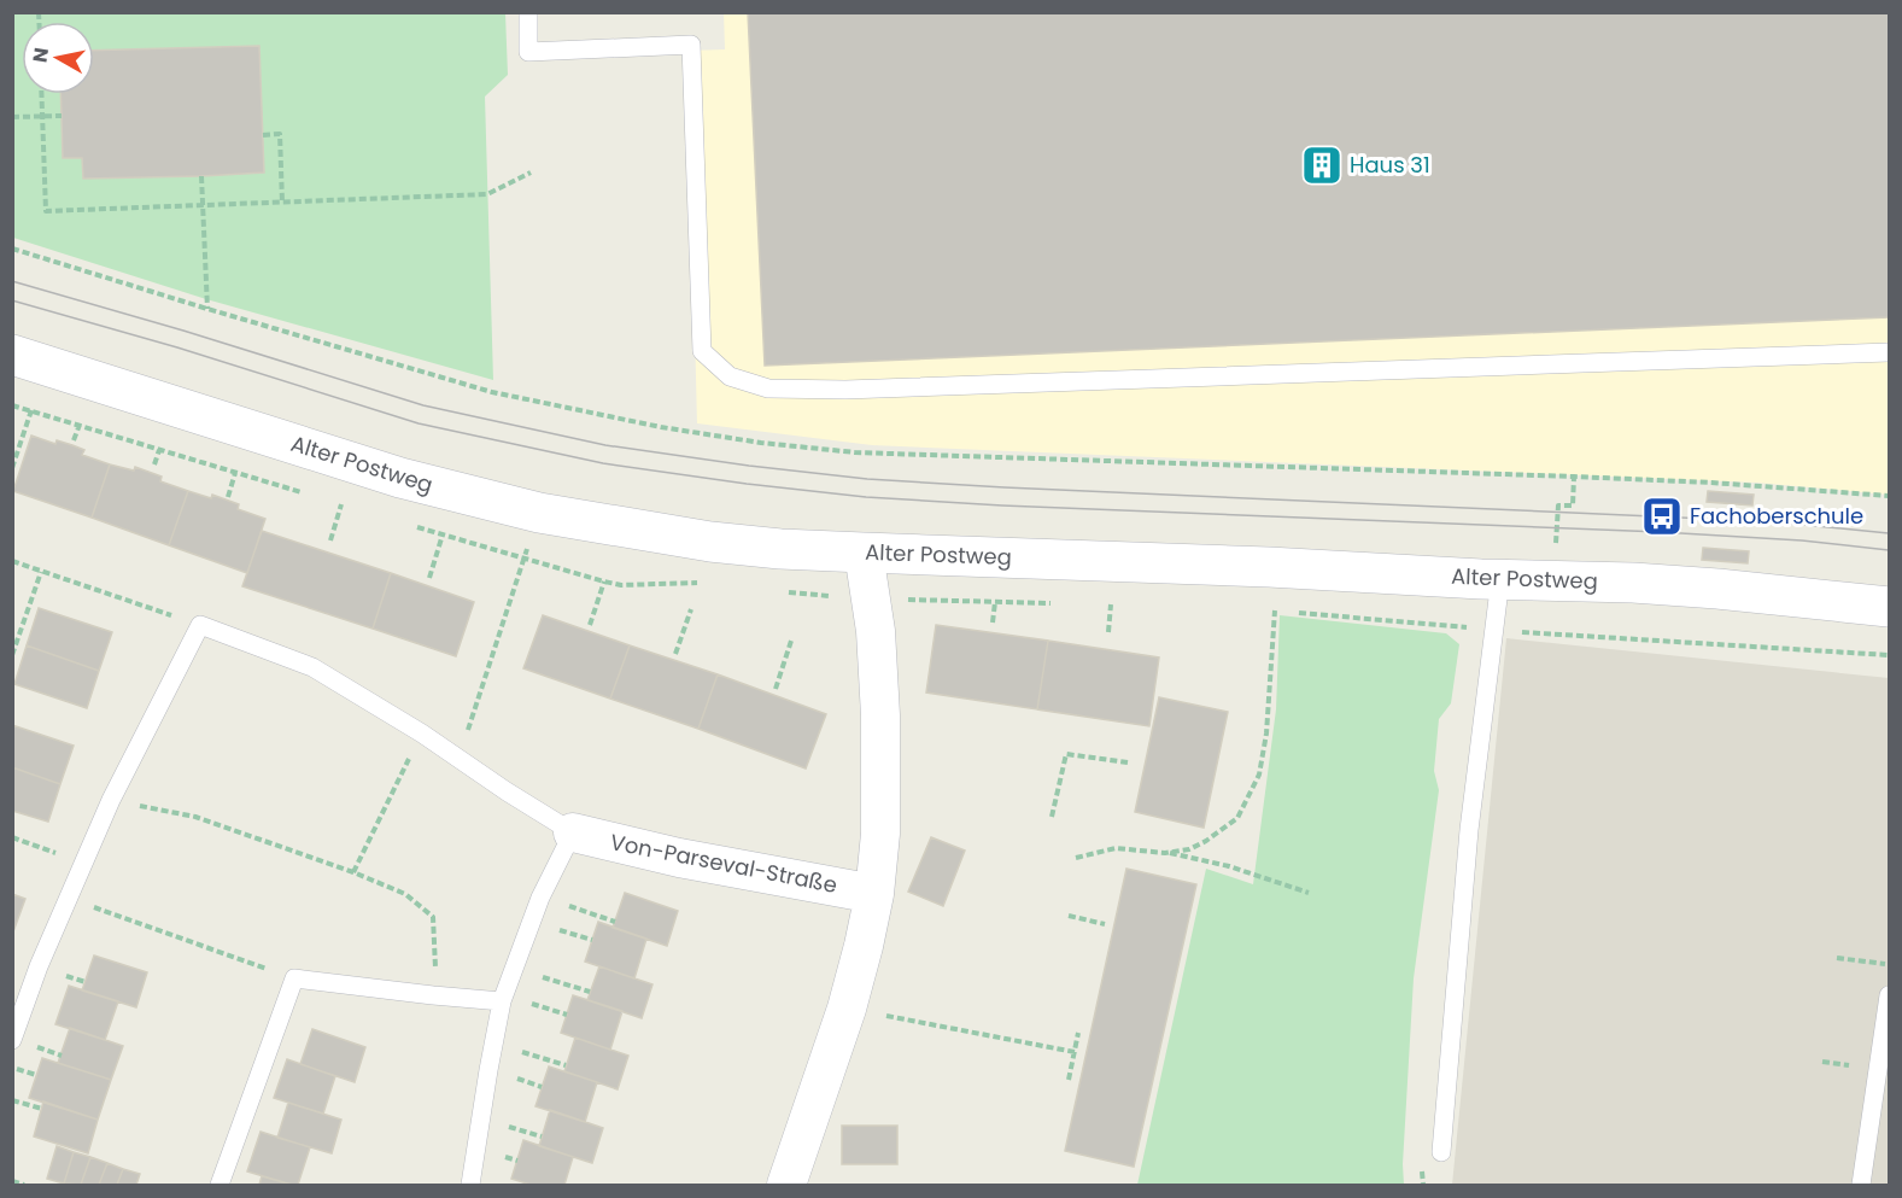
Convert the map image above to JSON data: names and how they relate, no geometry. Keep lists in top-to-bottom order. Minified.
{"streets":{"street":["Alter Postweg","Von-Parseval-Straße"]},"places":{"building":["Haus 31"],"bus stop":["Fachoberschule"]},"north":"left"}
